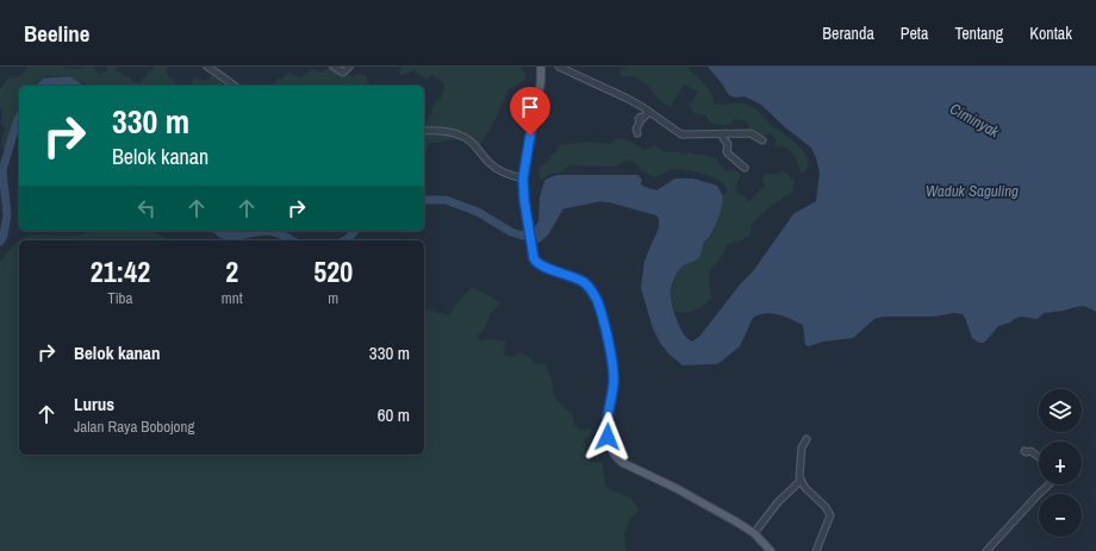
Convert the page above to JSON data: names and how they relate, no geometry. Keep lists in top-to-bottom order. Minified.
{"water":["Ciminyak","Waduk Saguling"],"page":{"header":"Beeline","nav":["Beranda","Peta","Tentang","Kontak"],"turn":["330 m","Belok kanan"],"eta":["21:42","Tiba","2","mnt","520","m"],"list":[{"name":"Belok kanan","value":"330 m"},{"name":"Lurus","note":"Jalan Raya Bobojong","value":"60 m"}],"map_buttons":["+","−"]}}
